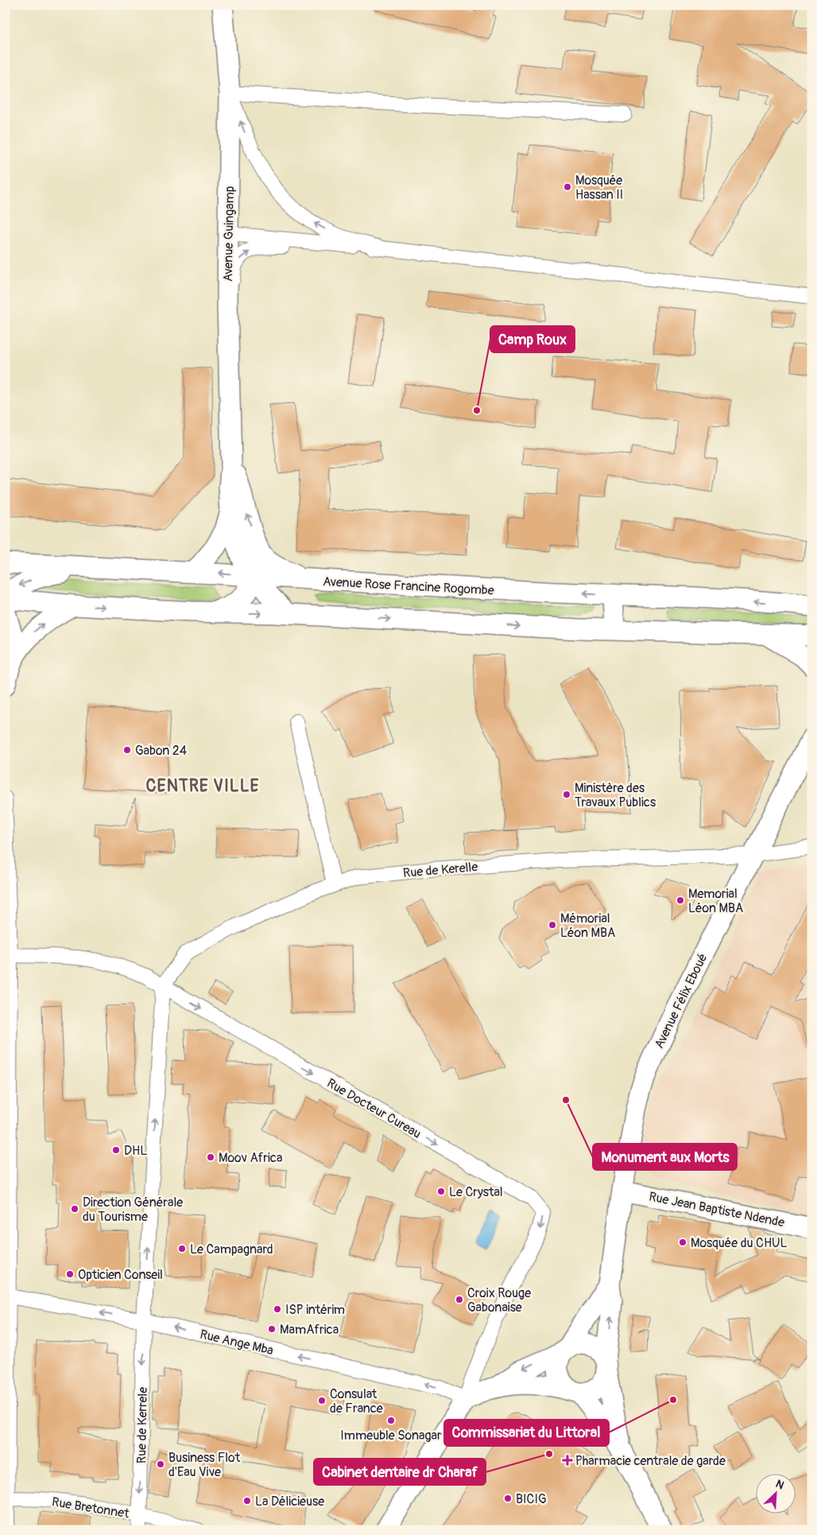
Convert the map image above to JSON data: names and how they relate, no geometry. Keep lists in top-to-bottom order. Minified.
{"streets":{"main road":["Avenue Guingamp","Avenue Rose Francine Rogombe","Avenue Félix Eboué","Rue Jean Baptiste Ndende"],"street":["Rue de Kerelle","Rue Docteur Cureau","Rue Ange Mba","Rue de Kerrele","Rue Bretonnet"]},"crossings":[["Rue de Kerelle","Avenue Félix Eboué"],["Rue de Kerelle","Rue Docteur Cureau"],["Rue de Kerelle","Rue de Kerrele"],["Avenue Félix Eboué","Rue Jean Baptiste Ndende"],["Rue Docteur Cureau","Rue Ange Mba"],["Rue Docteur Cureau","Rue de Kerrele"],["Rue Ange Mba","Rue de Kerrele"],["Rue de Kerrele","Rue Bretonnet"]],"one_way":["Rue Ange Mba"],"districts":["CENTRE VILLE"],"places":{"other":["Mosquée Hassan II","Camp Roux","Gabon 24","Ministère des Travaux Publics","Memorial Léon MBA","Mémorial Léon MBA","Monument aux Morts","DHL","Moov Africa","Le Crystal","Direction Générale du Tourisme","Mosquée du CHUL","Le Campagnard","Opticien Conseil","Croix Rouge Gabonaise","ISP intérim","MamAfrica","Commissariat du Littoral","Consulat de France","Immeuble Sonagar","Cabinet dentaire dr Charaf","Business Flot d'Eau Vive","BICIG","La Délicieuse"],"health":["Pharmacie centrale de garde"]},"north":"top right"}
